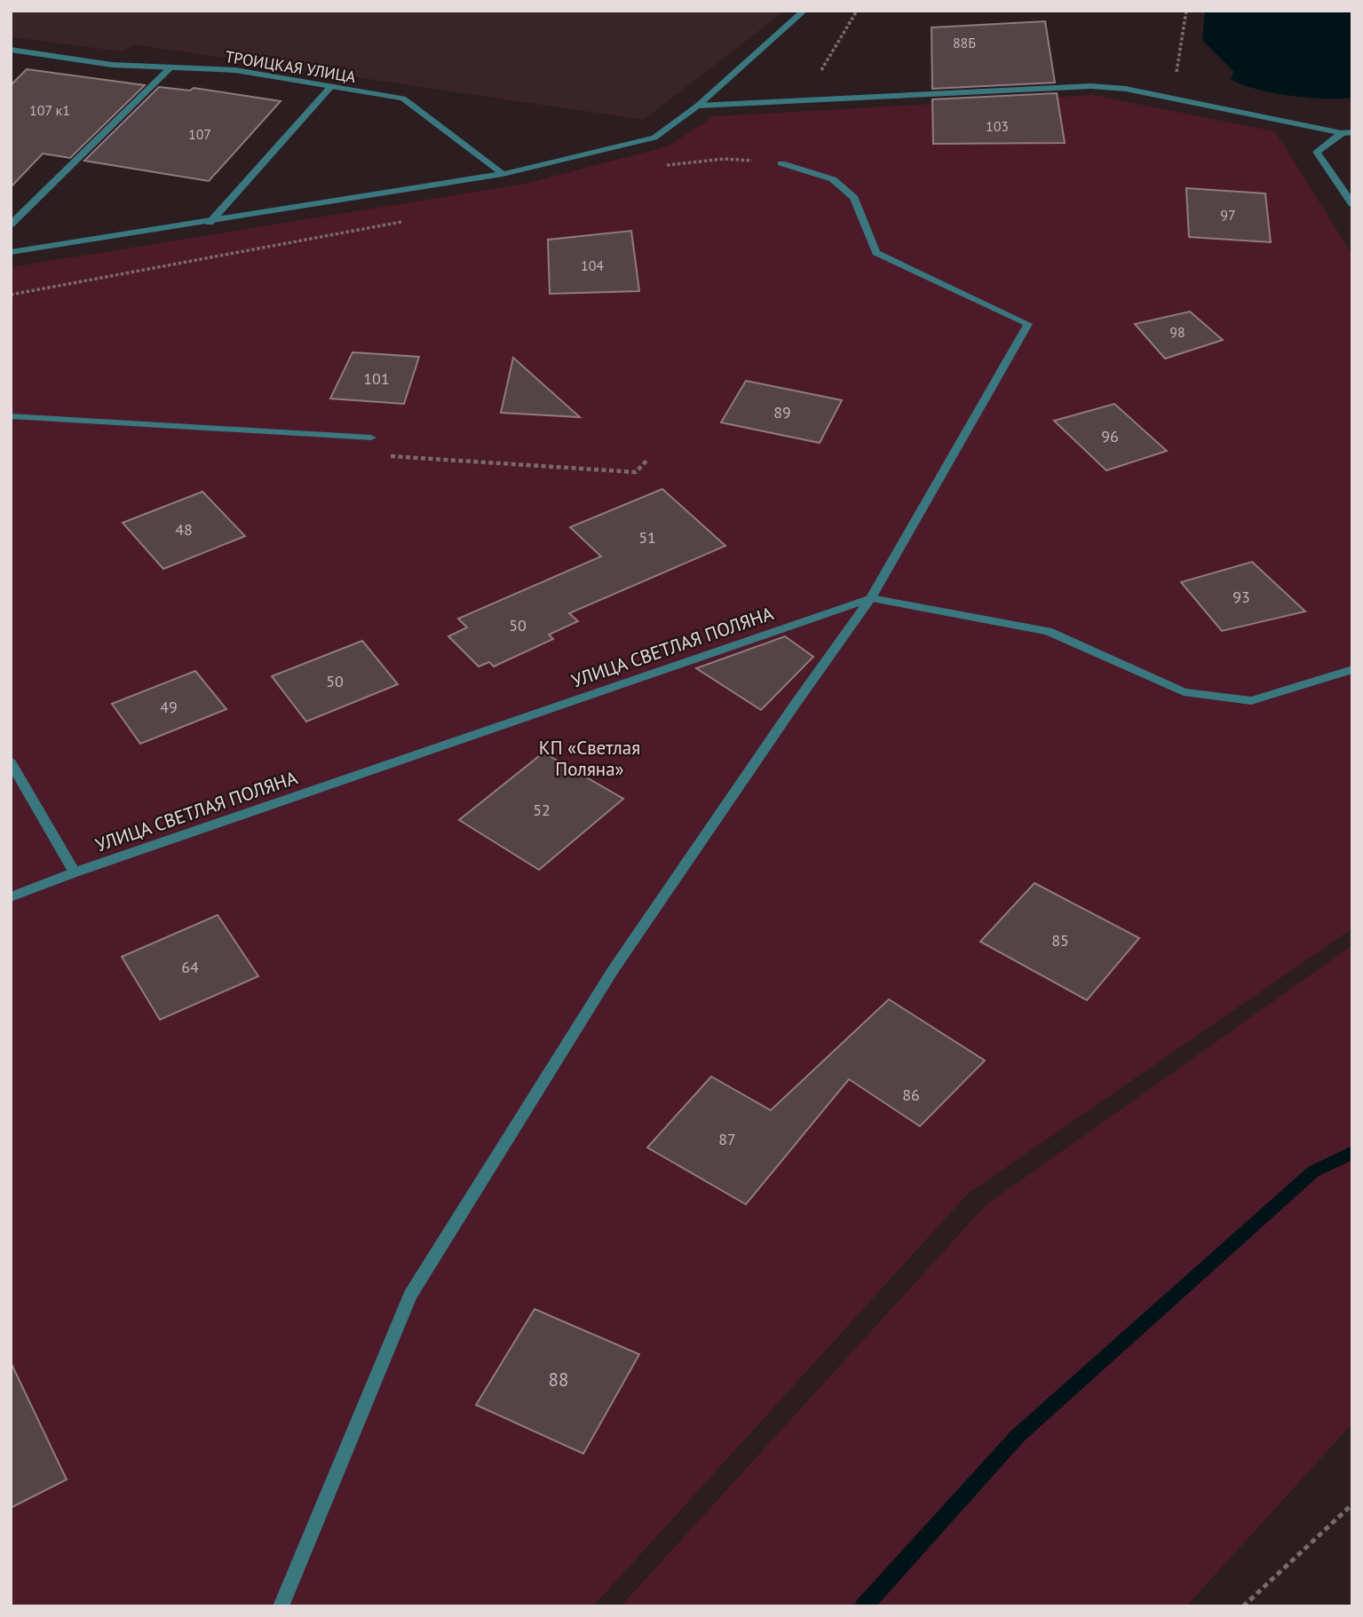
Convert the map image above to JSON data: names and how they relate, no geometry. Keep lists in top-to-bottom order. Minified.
{"streets":{"street":["ТРОИЦКАЯ УЛИЦА","УЛИЦА СВЕТЛАЯ ПОЛЯНА"]},"parks":["КП «Светлая Поляна»"],"house_numbers":["88Б","107 к1","103","107","97","104","98","101","89","96","48","51","93","50","50","49","52","85","64","86","87","88"]}
